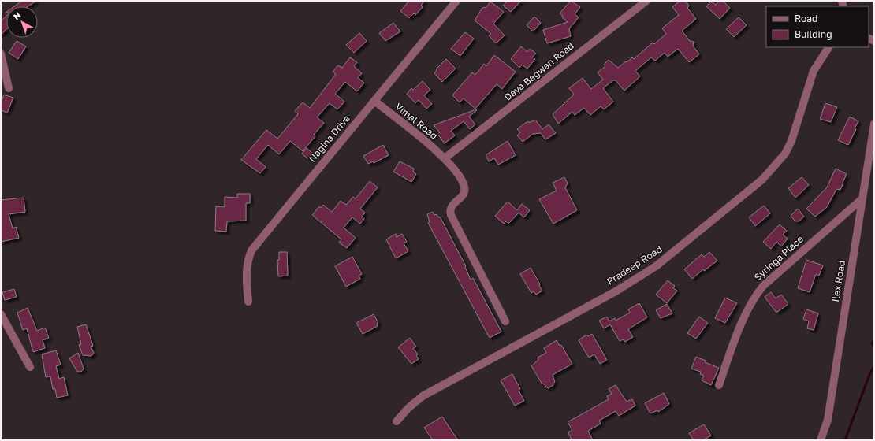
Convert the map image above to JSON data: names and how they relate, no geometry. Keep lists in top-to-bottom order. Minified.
{"streets":{"street":["Daya Bagwan Road","Vimal Road","Nagina Drive","Syringa Place","Pradeep Road","Ilex Road"]},"crossings":[["Daya Bagwan Road","Vimal Road"],["Vimal Road","Nagina Drive"],["Syringa Place","Ilex Road"]],"legend":["Road","Building"],"north":"top left"}
